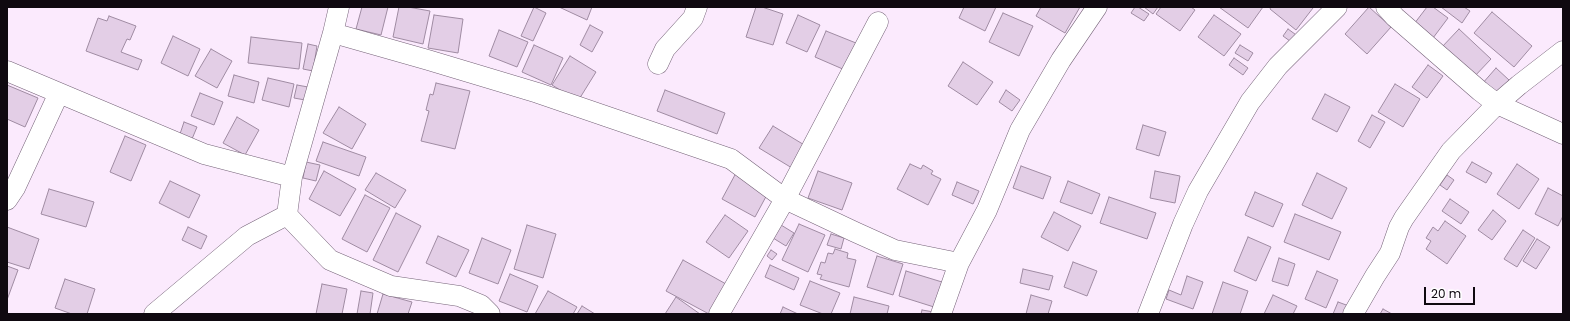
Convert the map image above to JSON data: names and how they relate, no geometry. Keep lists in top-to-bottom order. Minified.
{"scale_bar":"20 m"}
